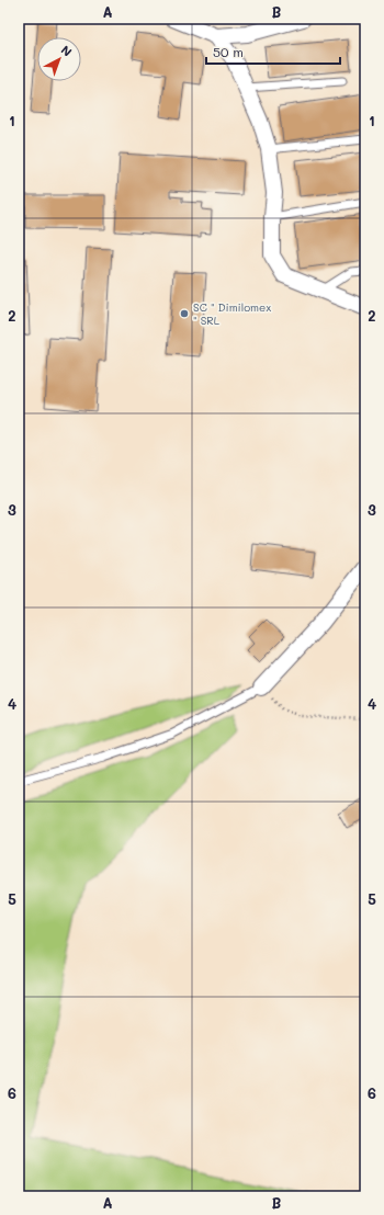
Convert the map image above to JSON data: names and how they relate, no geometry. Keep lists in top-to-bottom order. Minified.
{"places":["SC \" Dimilomex \" SRL"],"scale_bar":"50 m","north":"top right","grid":{"columns":["A","B"],"rows":["1","2","3","4","5","6"]}}
